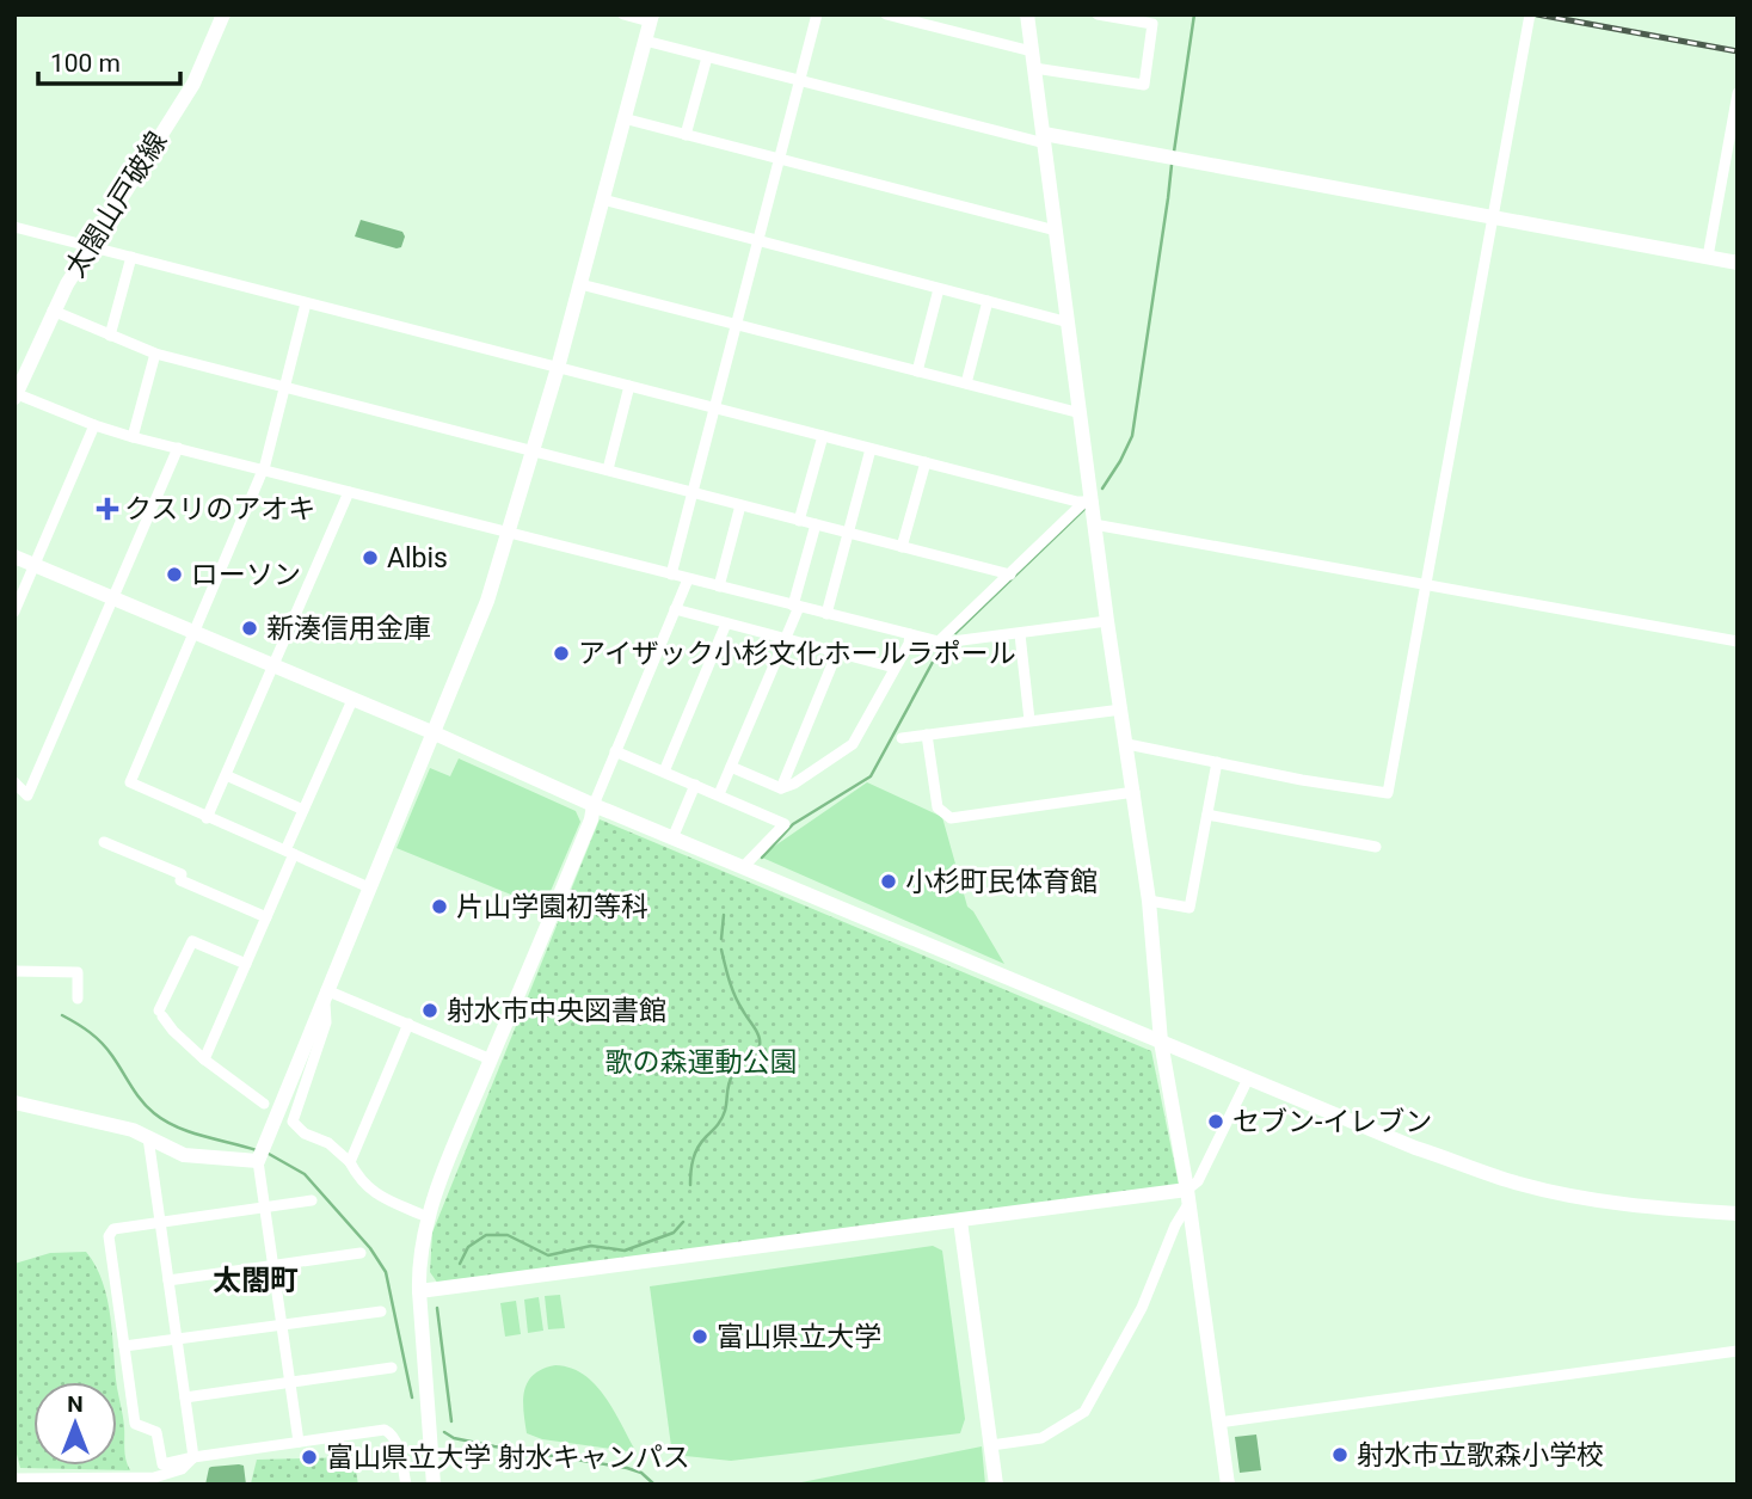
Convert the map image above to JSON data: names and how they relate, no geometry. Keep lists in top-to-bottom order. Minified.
{"streets":{"street":["太閤山戸破線"]},"districts":["太閤町"],"parks":["歌の森運動公園"],"places":{"health":["クスリのアオキ"],"other":["Albis","ローソン","新湊信用金庫","アイザック小杉文化ホールラポール","小杉町民体育館","片山学園初等科","射水市中央図書館","セブン-イレブン","富山県立大学","射水市立歌森小学校","富山県立大学 射水キャンパス"]},"scale_bar":"100 m","north":"top"}
